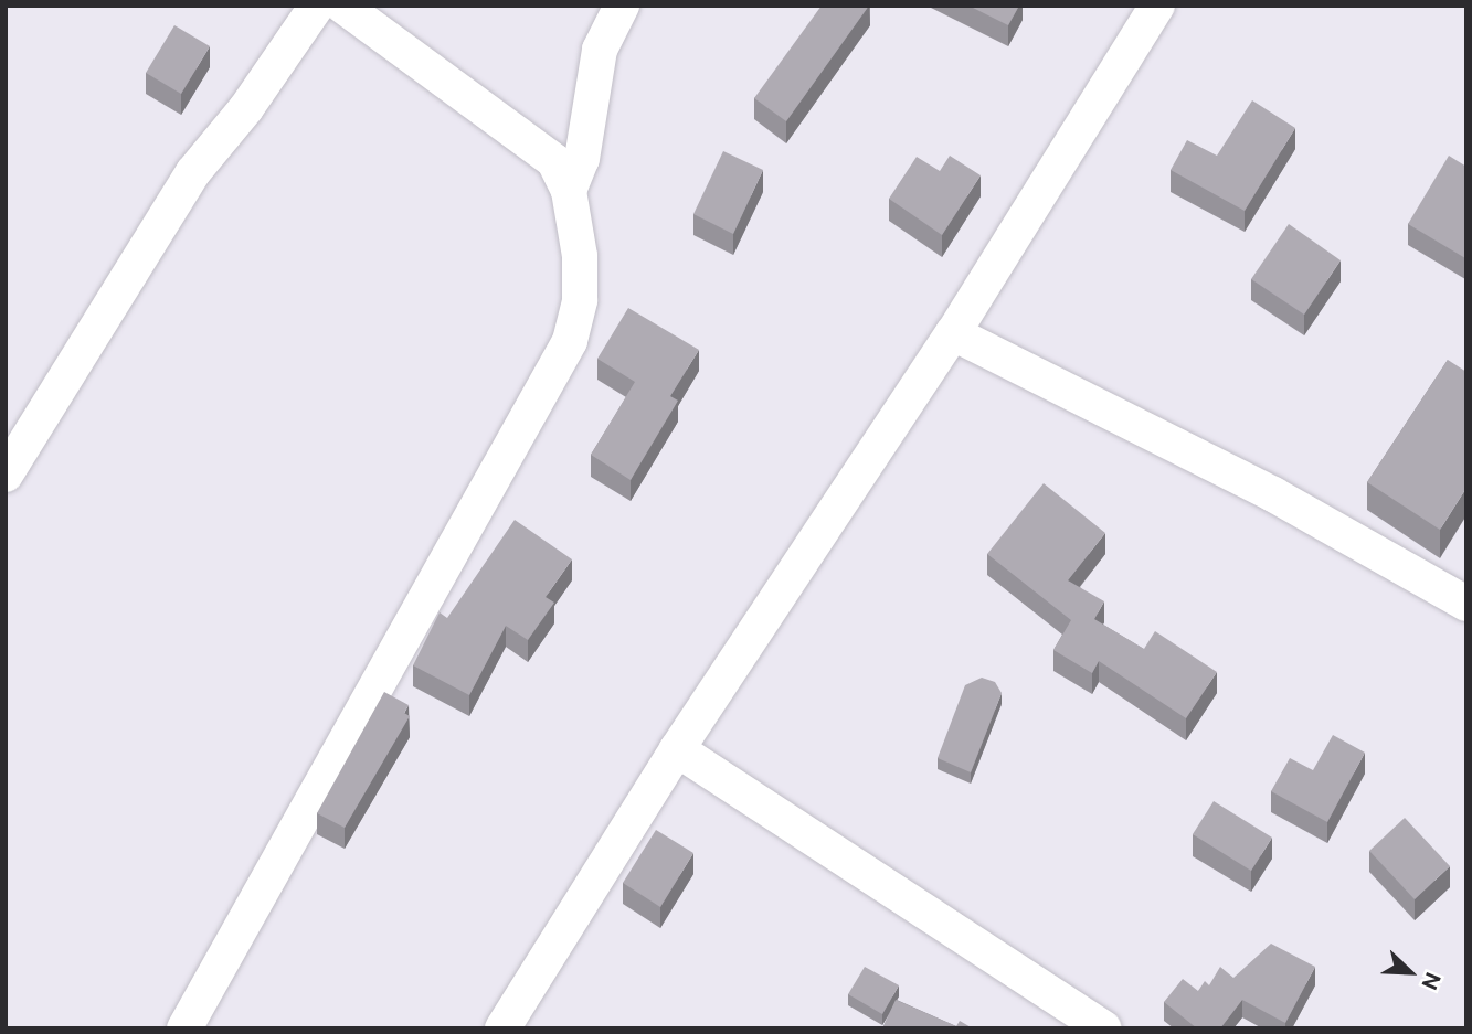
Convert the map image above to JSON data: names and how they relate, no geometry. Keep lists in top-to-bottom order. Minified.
{"north":"bottom right"}
